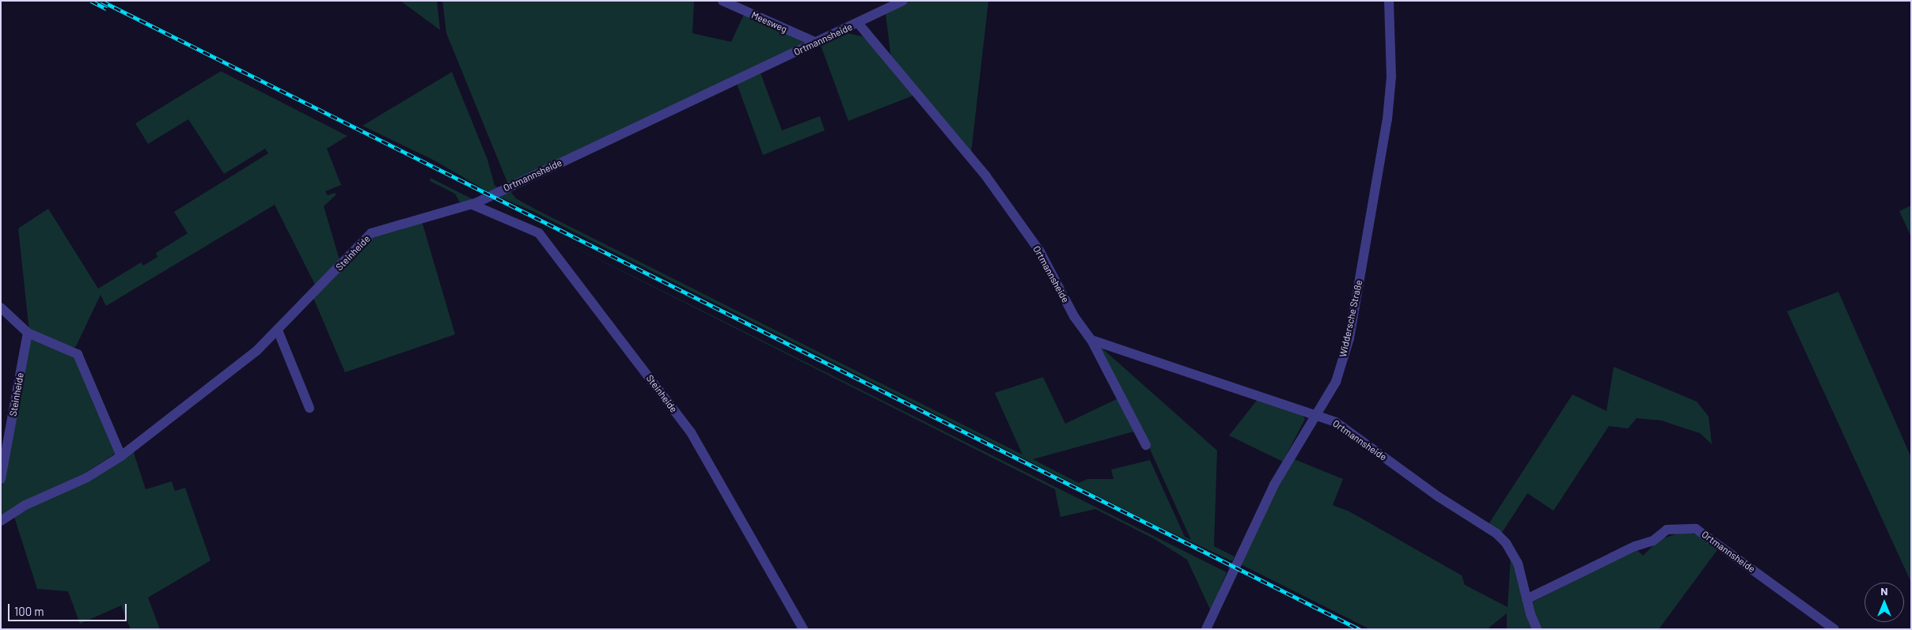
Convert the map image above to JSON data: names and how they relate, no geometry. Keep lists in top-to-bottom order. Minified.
{"streets":{"street":["Meesweg","Ortmannsheide","Steinheide","Widdersche Straße"]},"crossings":[["Meesweg","Ortmannsheide"],["Ortmannsheide","Steinheide"],["Ortmannsheide","Widdersche Straße"]],"scale_bar":"100 m","north":"top"}
